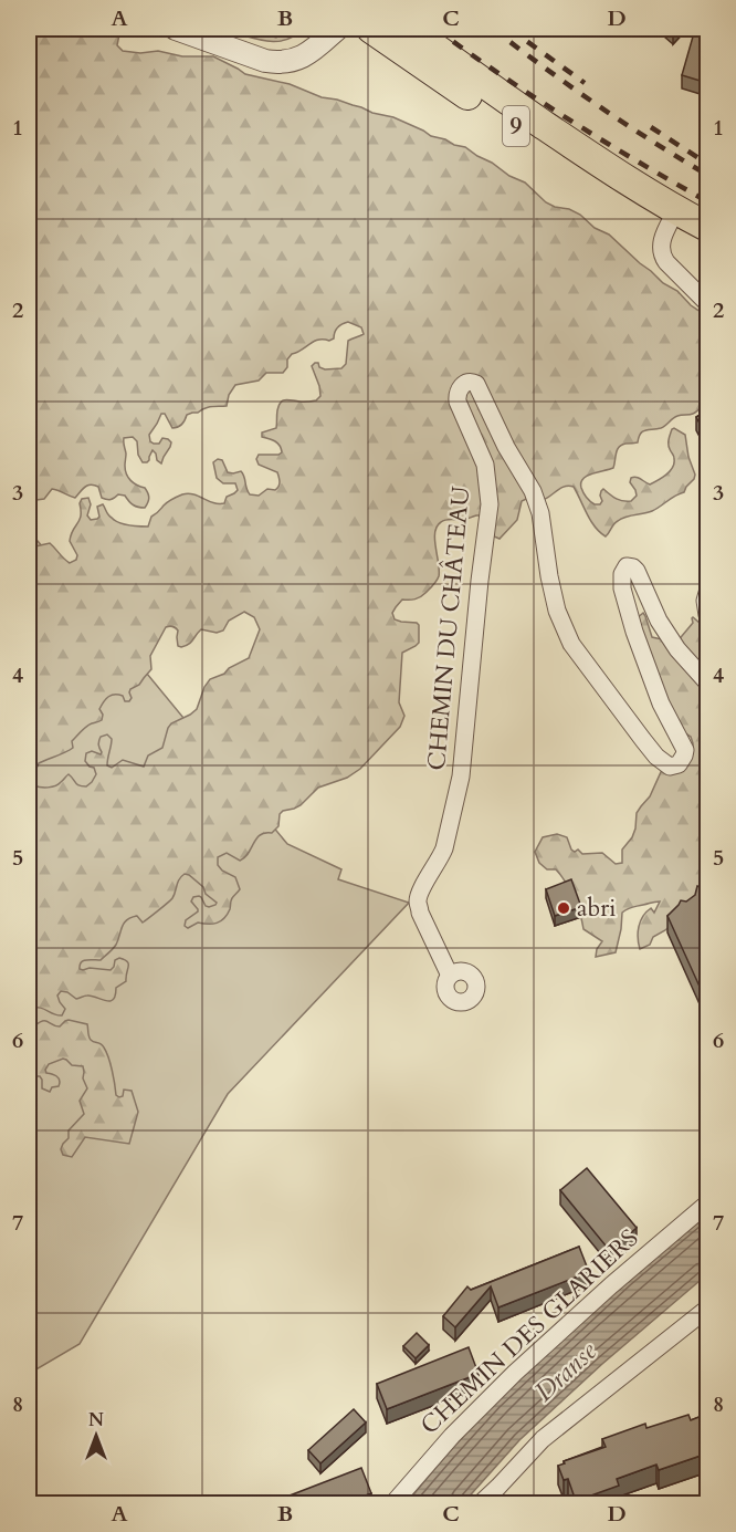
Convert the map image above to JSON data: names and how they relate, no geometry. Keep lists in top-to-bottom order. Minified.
{"streets":{"main road":["9"],"street":["CHEMIN DU CHÂTEAU","CHEMIN DES GLARIERS"]},"water":["Dranse"],"places":["abri"],"north":"top","grid":{"columns":["A","B","C","D"],"rows":["1","2","3","4","5","6","7","8"]}}
